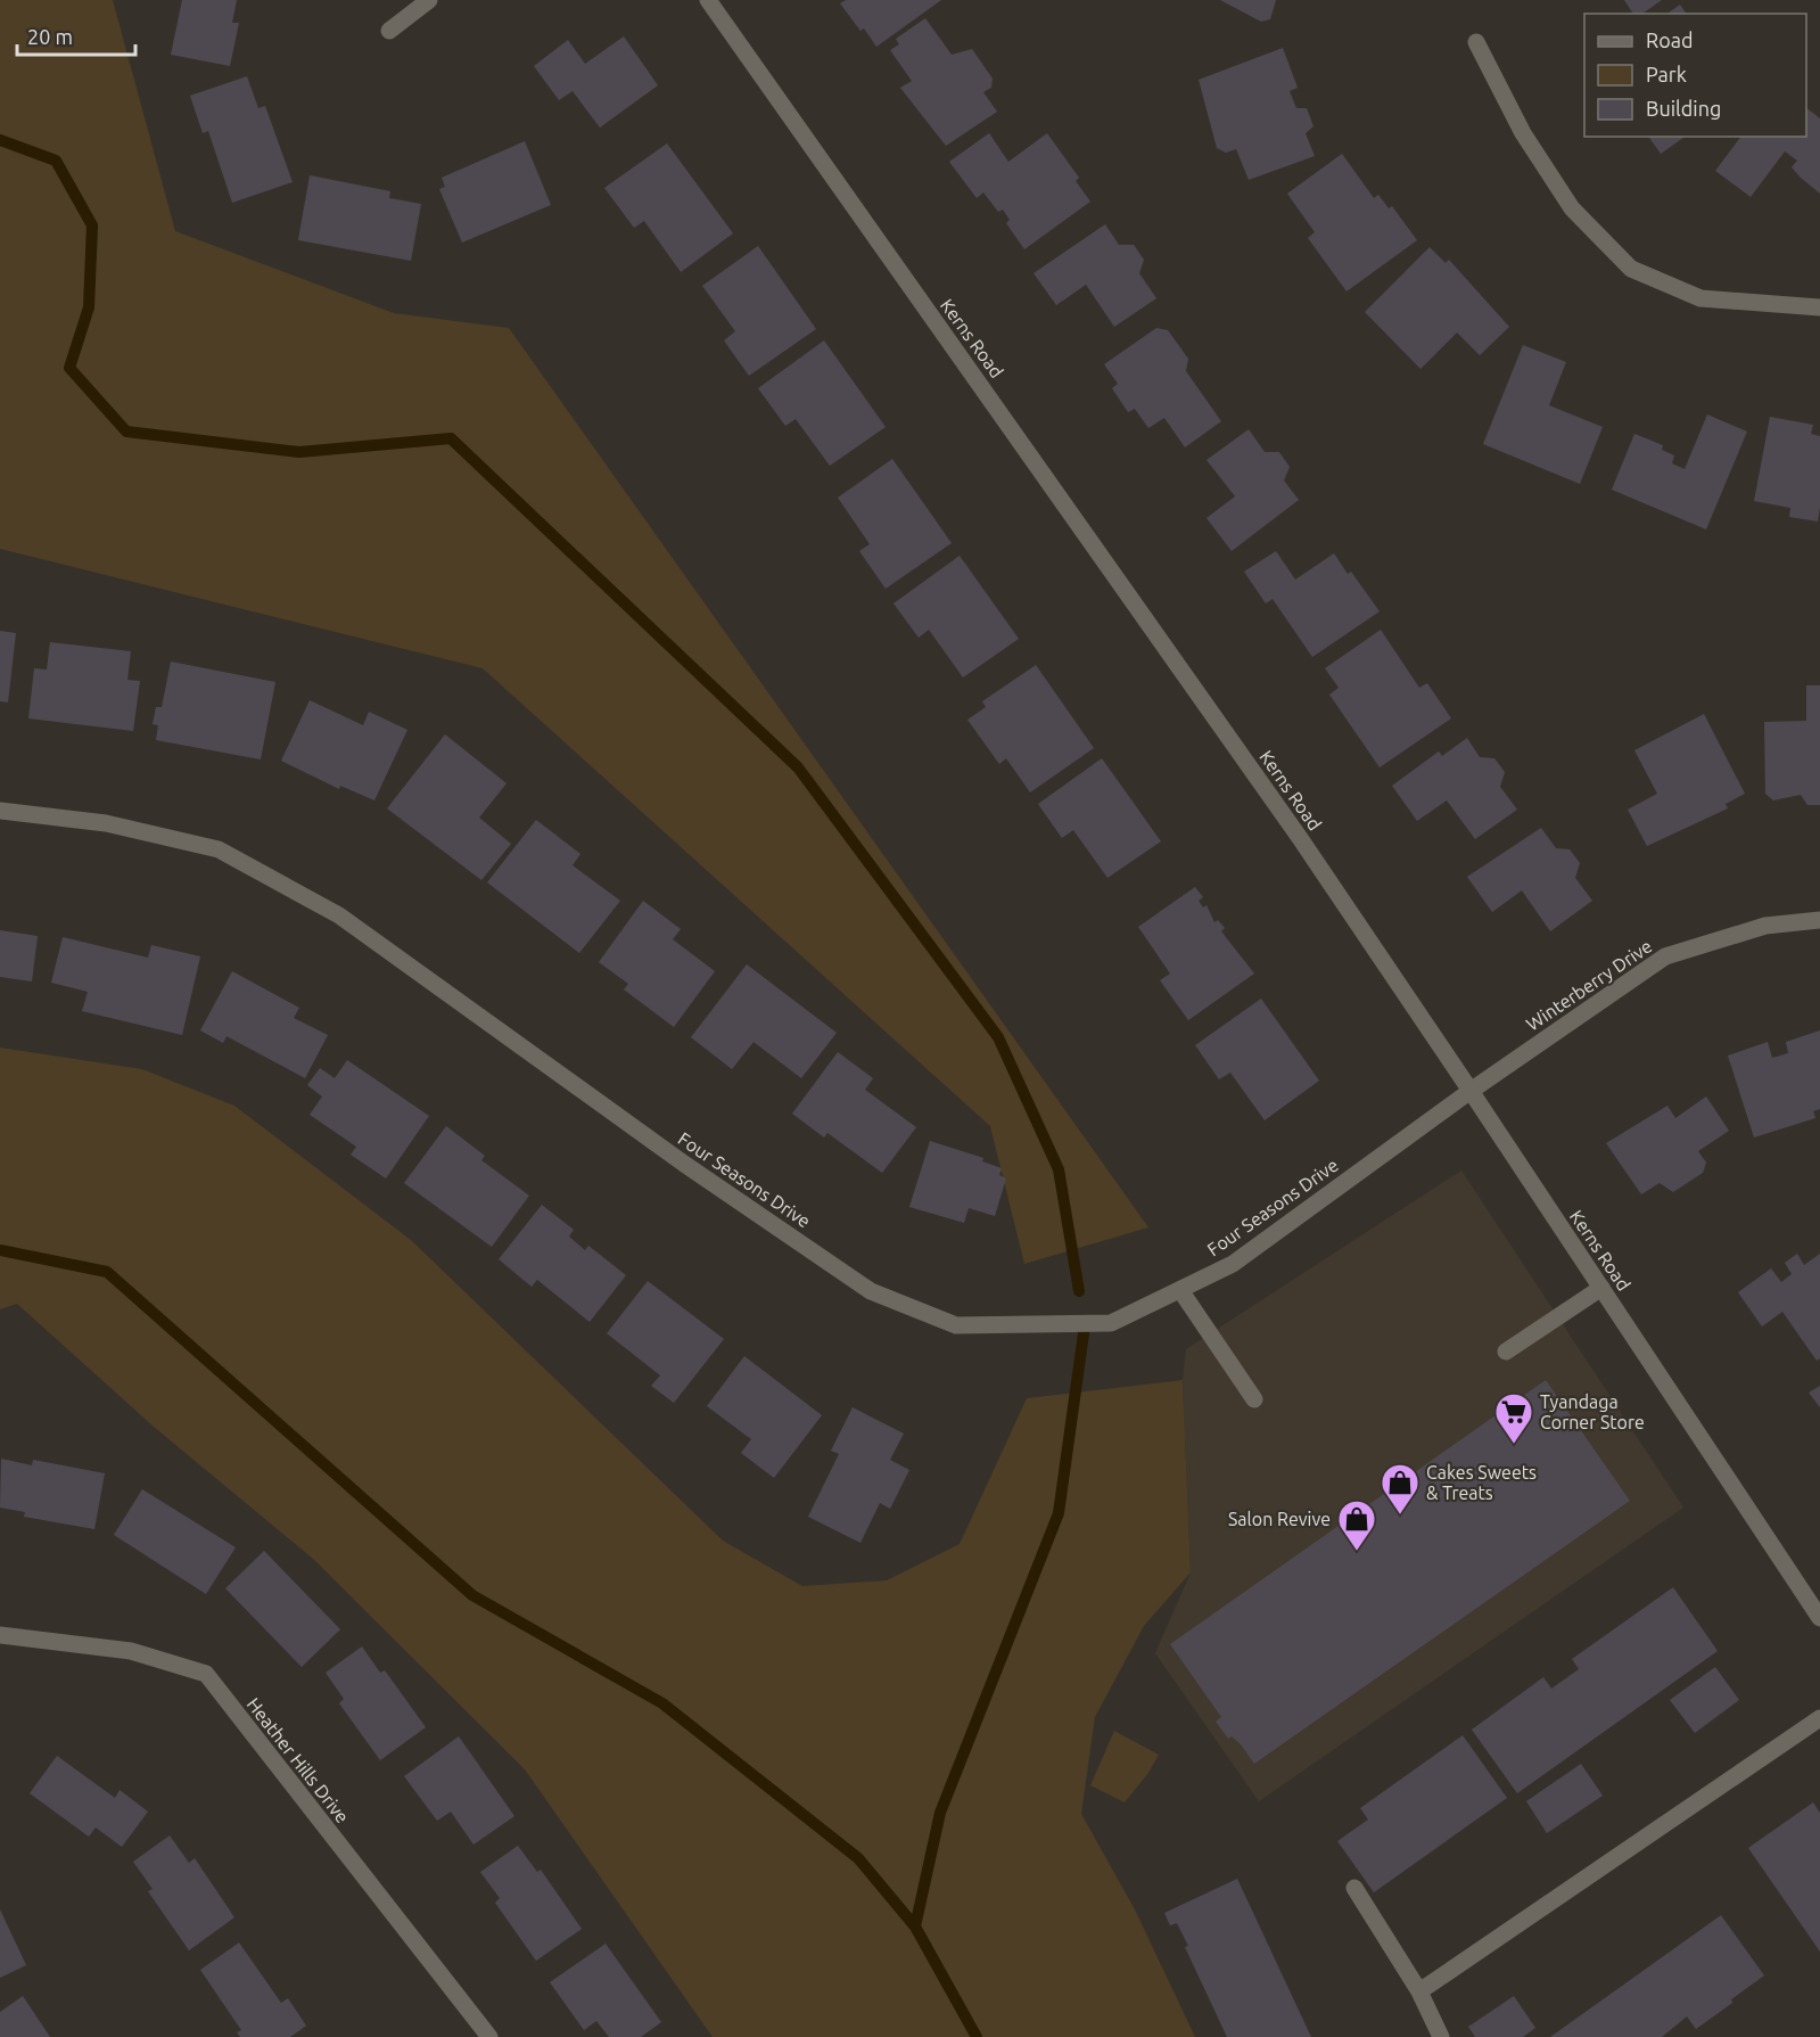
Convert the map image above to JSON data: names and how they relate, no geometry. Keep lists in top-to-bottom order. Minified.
{"streets":{"street":["Kerns Road","Winterberry Drive","Four Seasons Drive","Heather Hills Drive"]},"crossings":[["Kerns Road","Winterberry Drive"],["Kerns Road","Four Seasons Drive"],["Winterberry Drive","Four Seasons Drive"]],"places":{"supermarket":["Tyandaga Corner Store"],"shop":["Cakes Sweets & Treats","Salon Revive"]},"legend":["Road","Park","Building"],"scale_bar":"20 m"}
